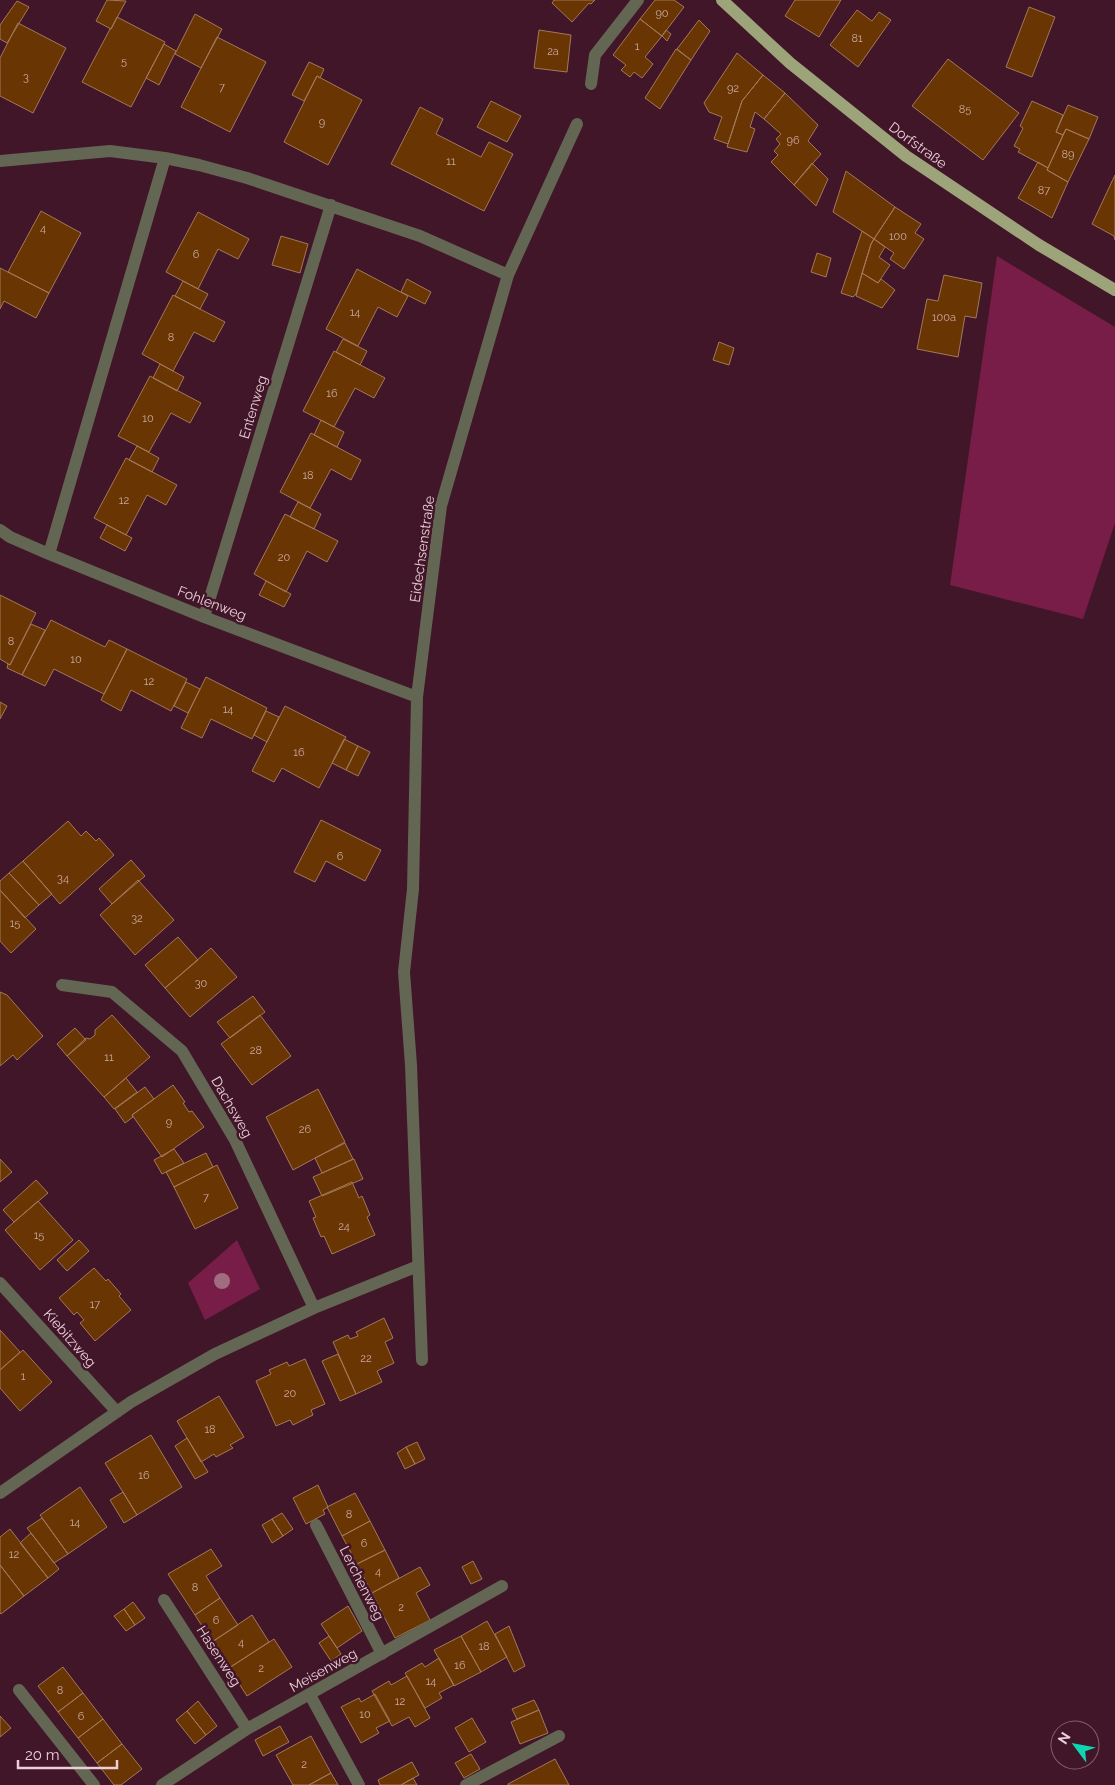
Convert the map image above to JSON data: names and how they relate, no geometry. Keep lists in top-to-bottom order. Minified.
{"streets":{"main road":["Dorfstraße"],"street":["Entenweg","Eidechsenstraße","Fohlenweg","Dachsweg","Kiebitzweg","Lerchenweg","Hasenweg","Meisenweg"]},"crossings":[["Entenweg","Fohlenweg"],["Eidechsenstraße","Fohlenweg"],["Lerchenweg","Meisenweg"],["Hasenweg","Meisenweg"]],"house_numbers":["90","81","1","2a","5","3","7","92","85","9","96","89","11","87","4","100","6","14","100a","8","16","10","18","12","20","8","10","12","14","16","6","34","32","15","30","28","11","9","26","7","24","15","17","22","1","20","18","16","8","14","6","12","4","8","2","6","4","18","16","2","14","8","12","10","6","2"],"scale_bar":"20 m","north":"top left"}
